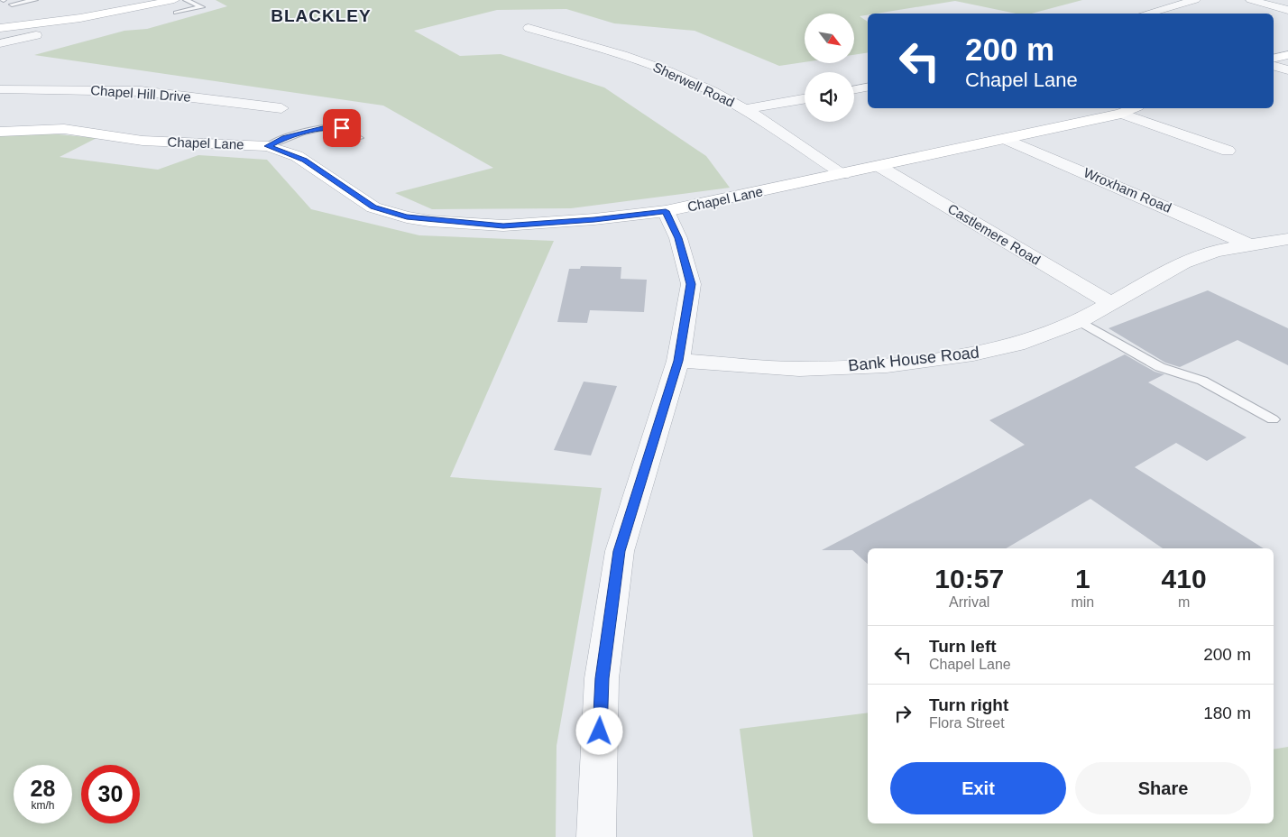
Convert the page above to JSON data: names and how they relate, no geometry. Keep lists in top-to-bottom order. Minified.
{"streets":{"street":["Sherwell Road","Chapel Hill Drive","Chapel Lane","Wroxham Road","Castlemere Road","Bank House Road"]},"crossings":[["Sherwell Road","Chapel Lane"],["Chapel Lane","Wroxham Road"],["Chapel Lane","Castlemere Road"],["Wroxham Road","Bank House Road"],["Castlemere Road","Bank House Road"]],"districts":["BLACKLEY"],"north":"bottom right","page":{"turn":["200 m","Chapel Lane"],"eta":["10:57","Arrival","1","min","410","m"],"list":[{"name":"Turn left","note":"Chapel Lane","value":"200 m"},{"name":"Turn right","note":"Flora Street","value":"180 m"}],"buttons":["Exit","Share"],"speed":"28 km/h","limit":"30"}}
